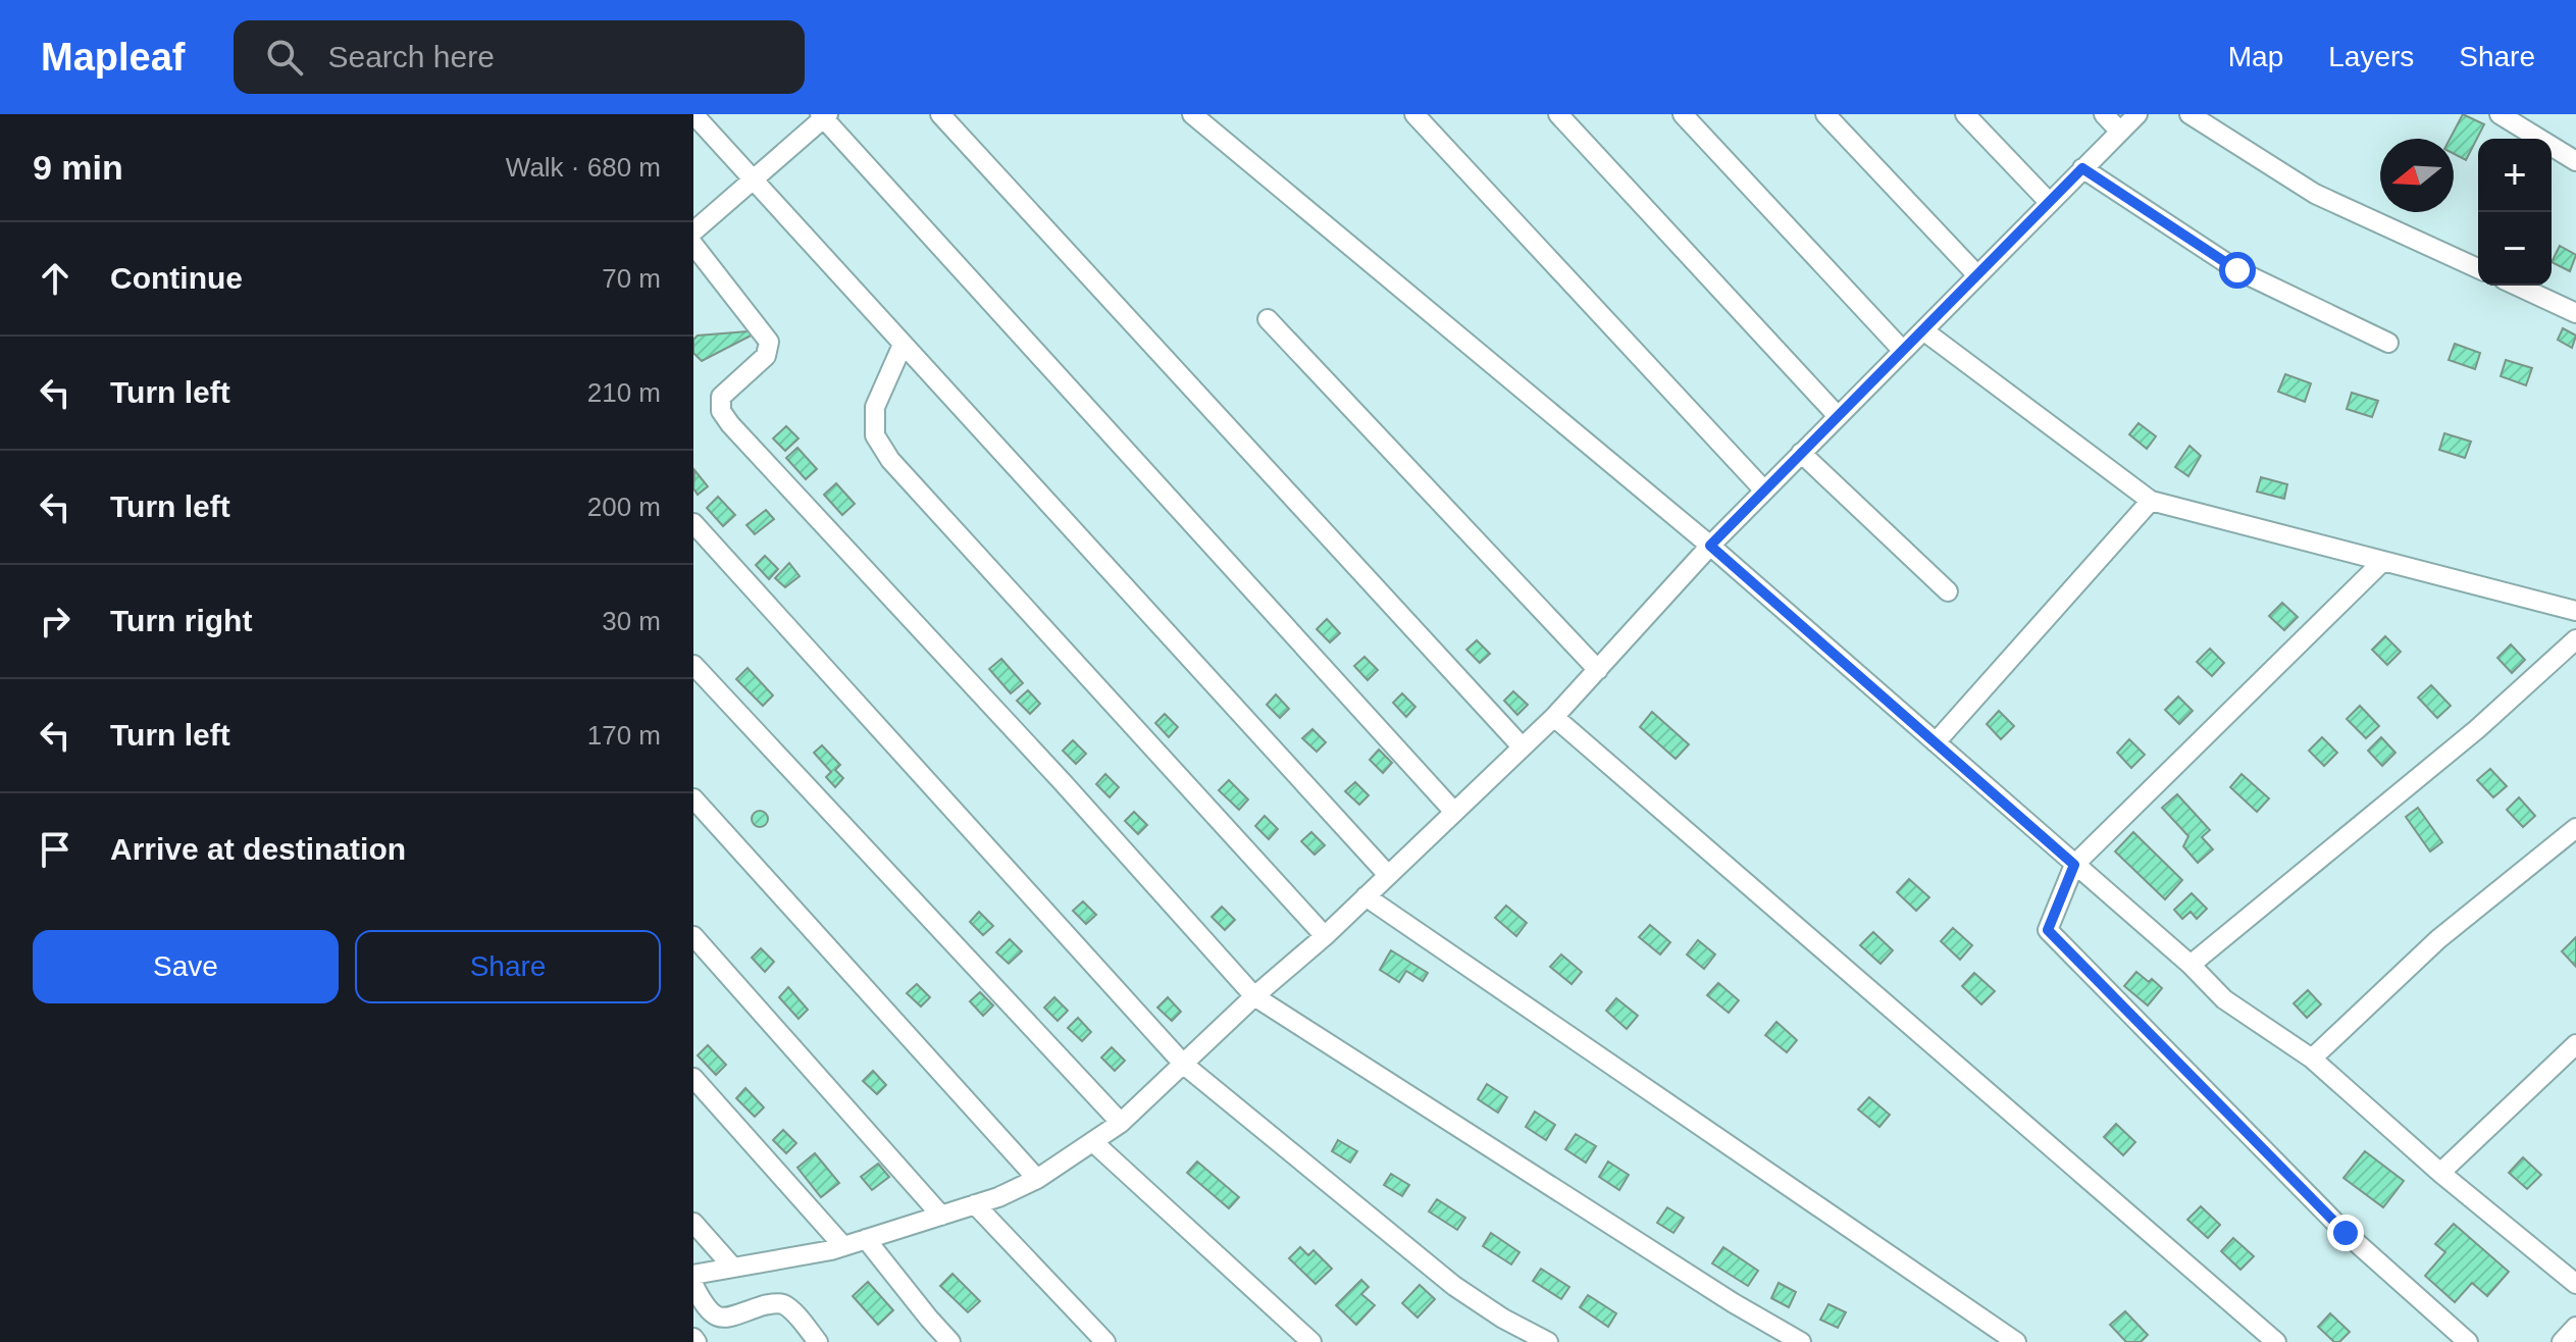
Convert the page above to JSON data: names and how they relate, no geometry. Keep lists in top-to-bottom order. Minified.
{"north":"left","page":{"header":"Mapleaf","search":"Search here","nav":["Map","Layers","Share"],"heading":["9 min","Walk · 680 m"],"map_buttons":["+","−"],"list":[["Continue","70 m"],["Turn left","210 m"],["Turn left","200 m"],["Turn right","30 m"],["Turn left","170 m"],"Arrive at destination"],"buttons":["Save","Share"]}}
